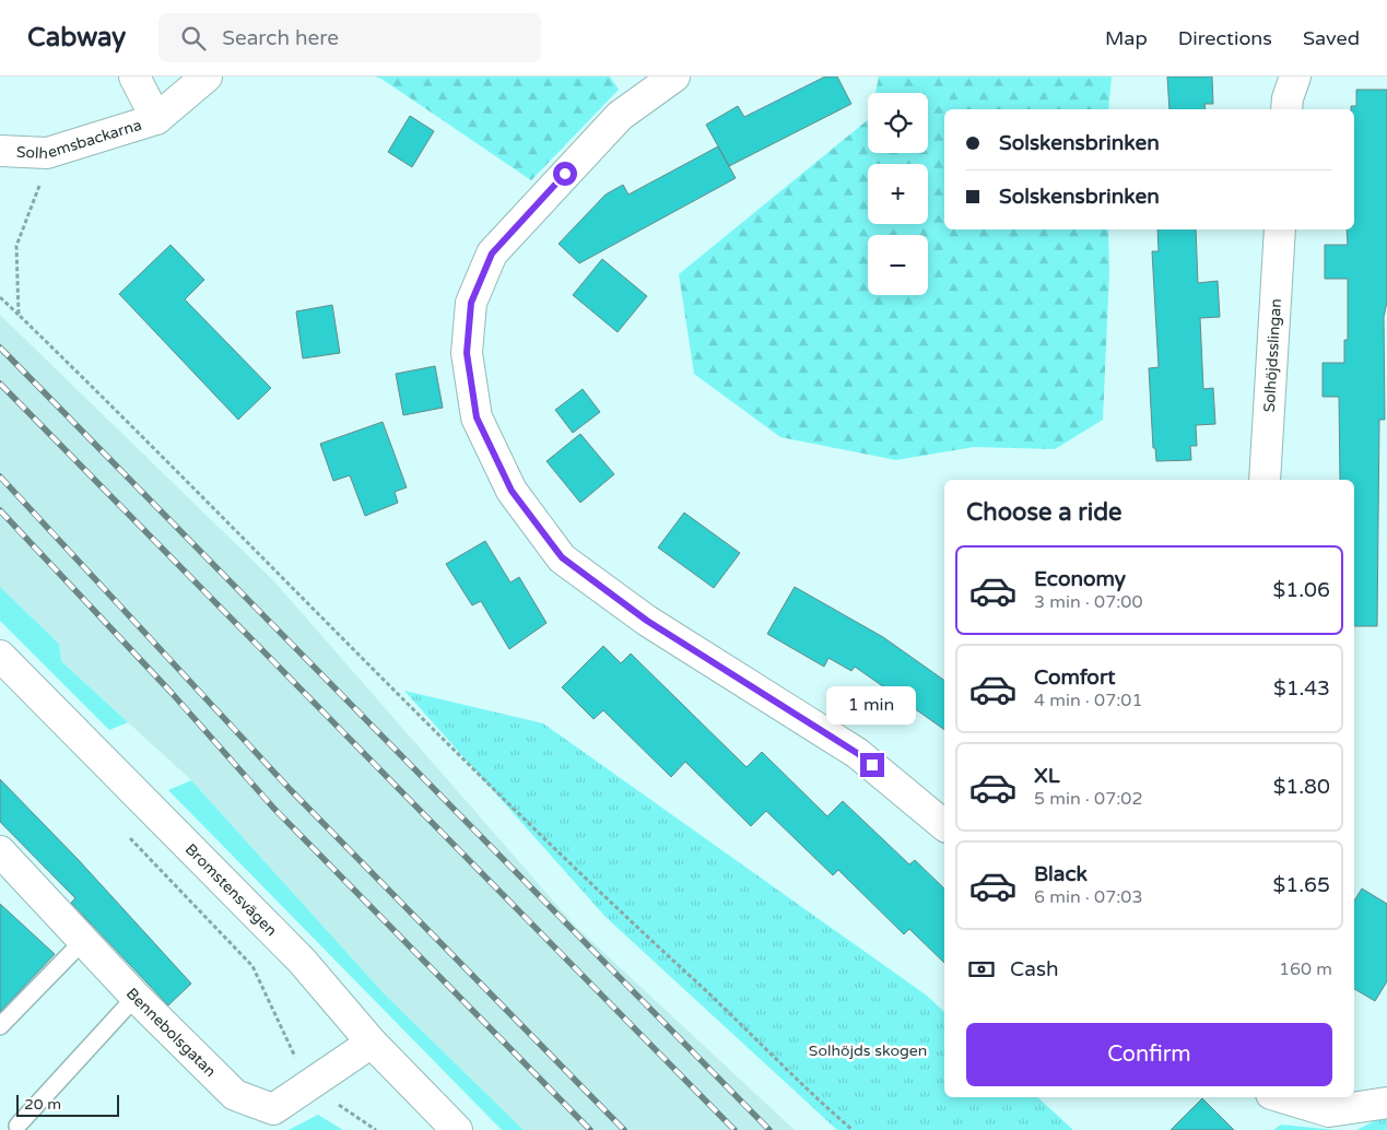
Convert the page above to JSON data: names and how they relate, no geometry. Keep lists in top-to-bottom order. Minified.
{"streets":{"street":["Solhemsbackarna","Solhöjdsslingan","Bromstensvägen","Bennebolsgatan"]},"crossings":[["Bromstensvägen","Bennebolsgatan"]],"parks":["Solhöjds skogen"],"scale_bar":"20 m","page":{"header":"Cabway","search":"Search here","nav":["Map","Directions","Saved"],"map_buttons":["+","−"],"banner":["Solskensbrinken","Solskensbrinken"],"heading":"Choose a ride","list":[{"name":"Economy","note":"3 min · 07:00","value":"$1.06"},{"name":"Comfort","note":"4 min · 07:01","value":"$1.43"},{"name":"XL","note":"5 min · 07:02","value":"$1.80"},{"name":"Black","note":"6 min · 07:03","value":"$1.65"}],"bubble":"1 min","pay":["Cash","160 m"],"buttons":"Confirm","scale":"20 m"}}
